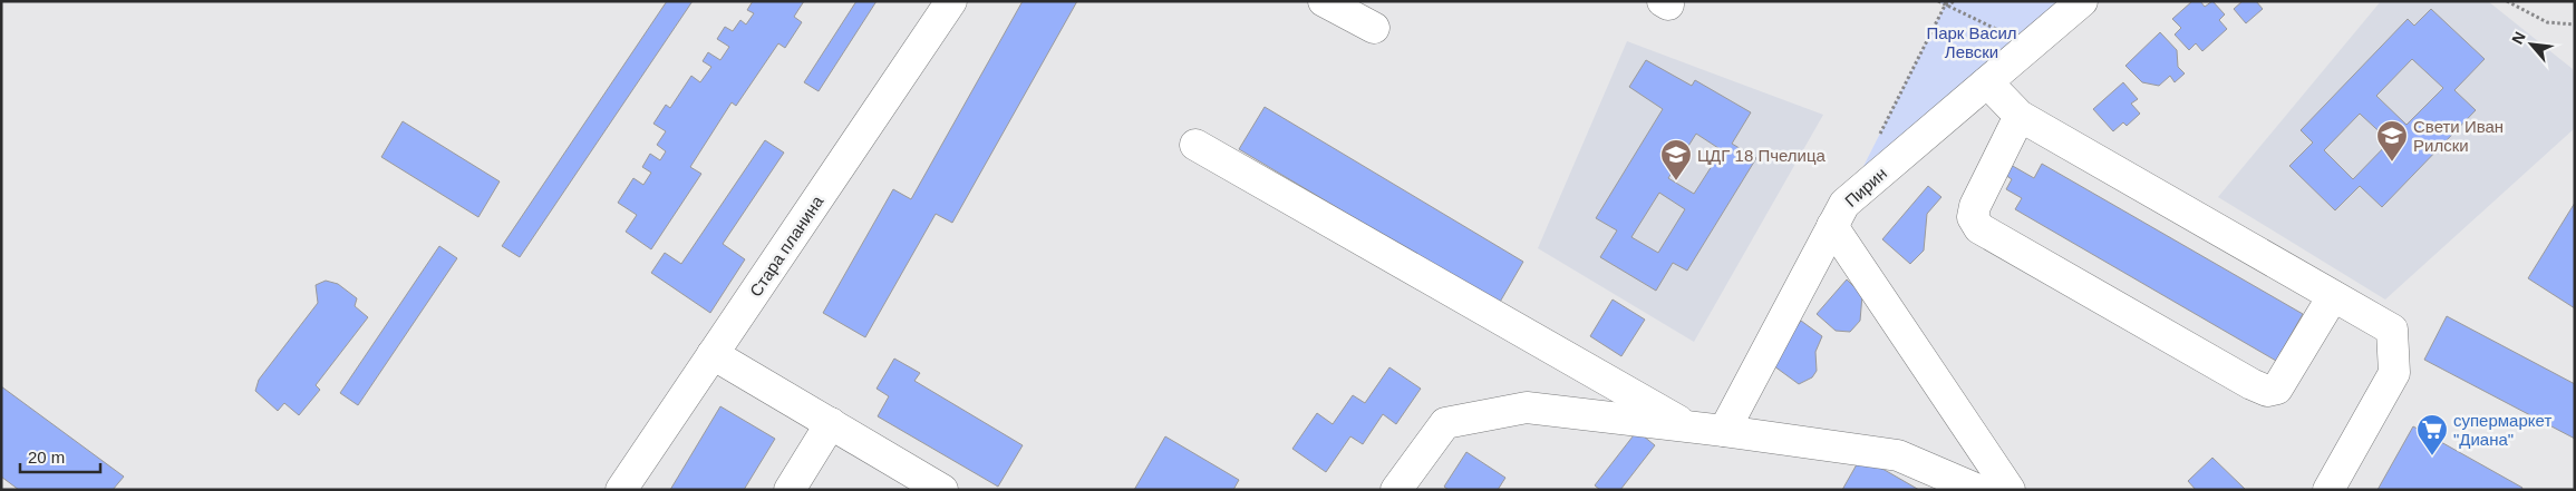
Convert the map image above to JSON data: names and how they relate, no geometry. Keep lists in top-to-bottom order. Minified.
{"streets":{"street":["Пирин","Стара планина"]},"parks":["Парк Васил Левски"],"places":{"school or university":["Свети Иван Рилски","ЦДГ 18 Пчелица"],"supermarket":["супермаркет \"Диана\""]},"scale_bar":"20 m","north":"top left"}
